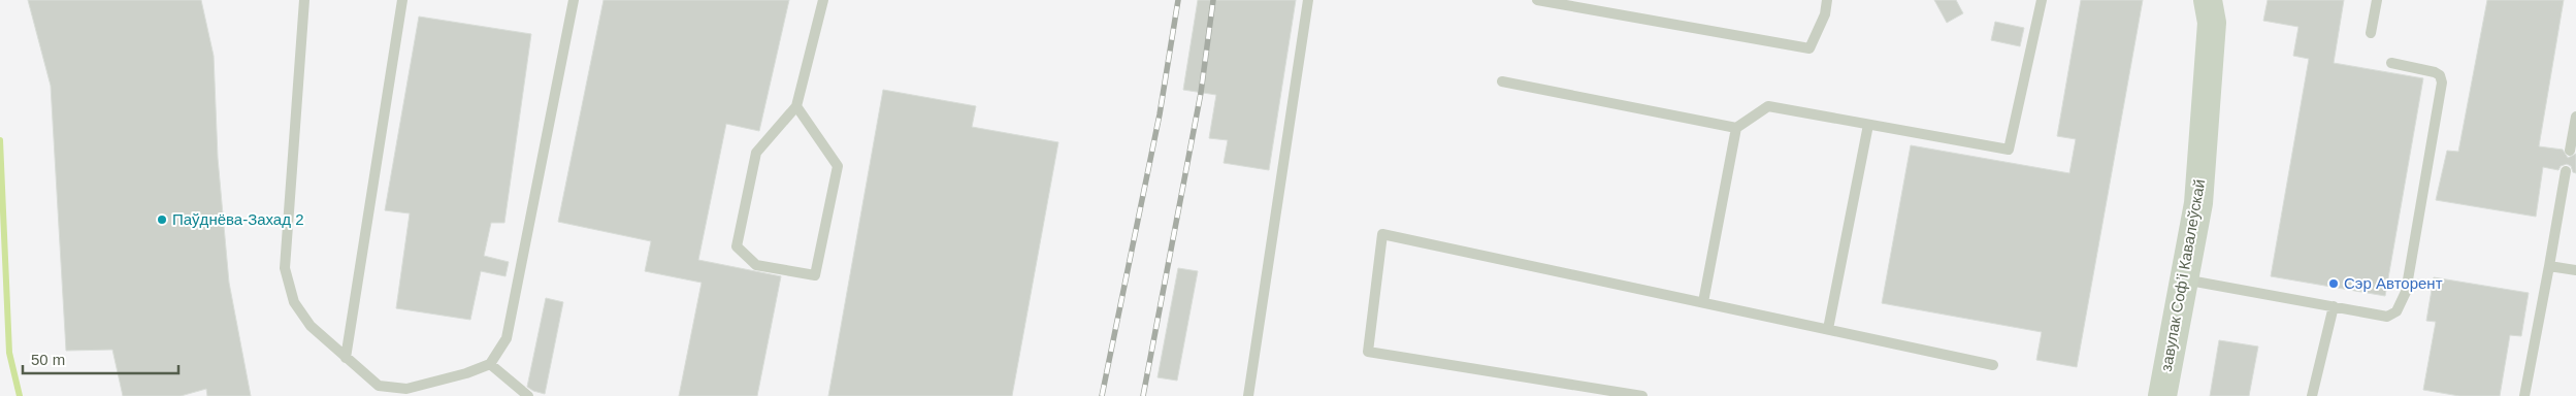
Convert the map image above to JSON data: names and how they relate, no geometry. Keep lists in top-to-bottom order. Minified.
{"streets":{"street":["завулак Софʼі Кавалеўскай"]},"places":["Паўднёва-Захад 2","Сэр Авторент"],"scale_bar":"50 m"}
